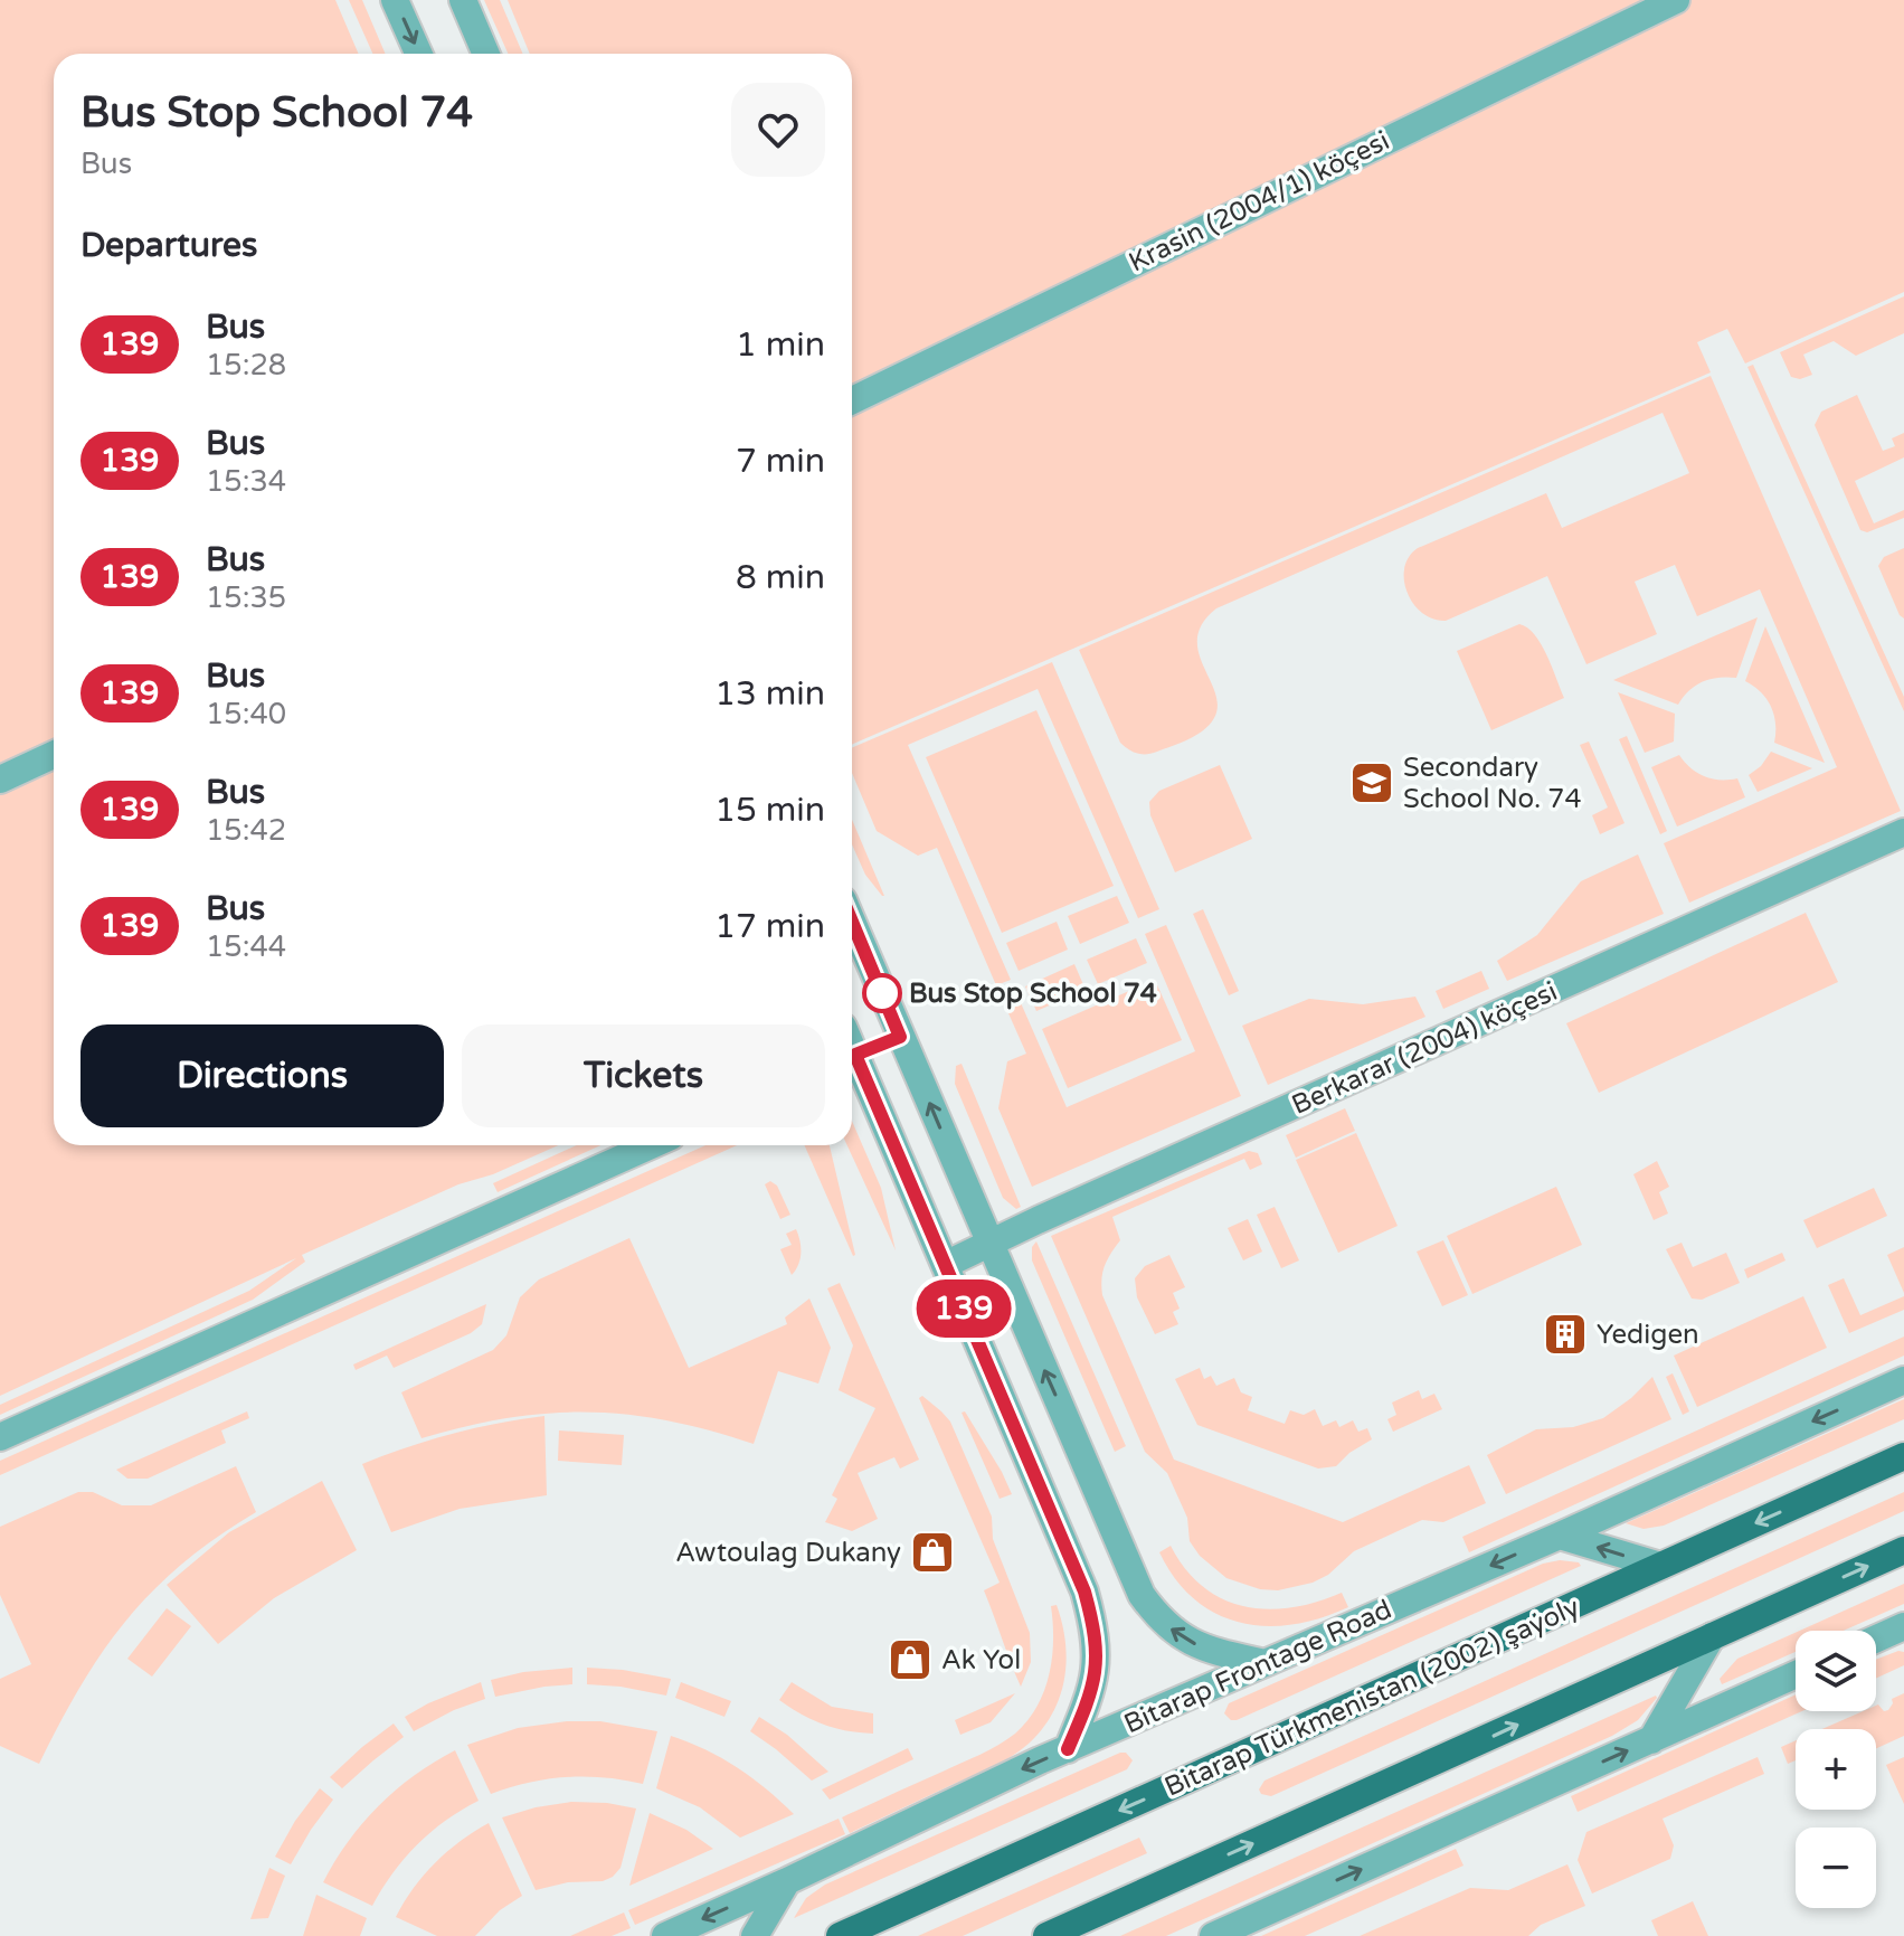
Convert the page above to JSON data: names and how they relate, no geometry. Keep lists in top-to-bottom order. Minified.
{"streets":{"main road":["Bitarap Türkmenistan (2002) şaýoly"],"street":["Krasin (2004/1) köçesi","Berkarar (2004) köçesi","Bitarap Frontage Road"]},"places":{"school or university":["Secondary School No. 74"],"other":["Bus Stop School 74"],"building":["Yedigen"],"shop":["Awtoulag Dukany","Ak Yol"]},"lines":["bus line 139"],"page":{"on_map":"139","heading":[["Bus Stop School 74","Bus"],"Departures"],"list":[{"mark":"139","name":"Bus","note":"15:28","value":"1 min"},{"mark":"139","name":"Bus","note":"15:34","value":"7 min"},{"mark":"139","name":"Bus","note":"15:35","value":"8 min"},{"mark":"139","name":"Bus","note":"15:40","value":"13 min"},{"mark":"139","name":"Bus","note":"15:42","value":"15 min"},{"mark":"139","name":"Bus","note":"15:44","value":"17 min"}],"buttons":["Directions","Tickets"],"map_buttons":["+","−"]}}
